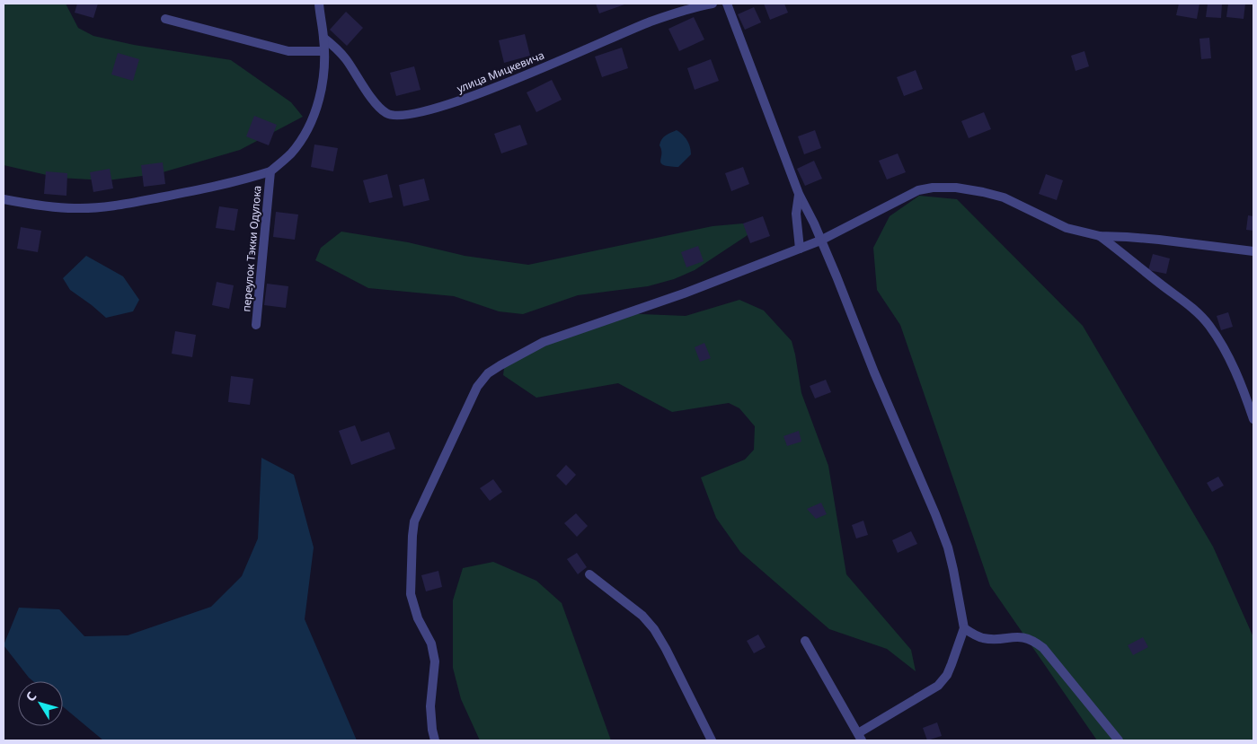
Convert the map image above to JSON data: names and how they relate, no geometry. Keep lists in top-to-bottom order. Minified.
{"streets":{"street":["улица Мицкевича","переулок Тэкки Одулока"]},"crossings":[["улица Мицкевича","переулок Тэкки Одулока"]],"north":"top left"}
